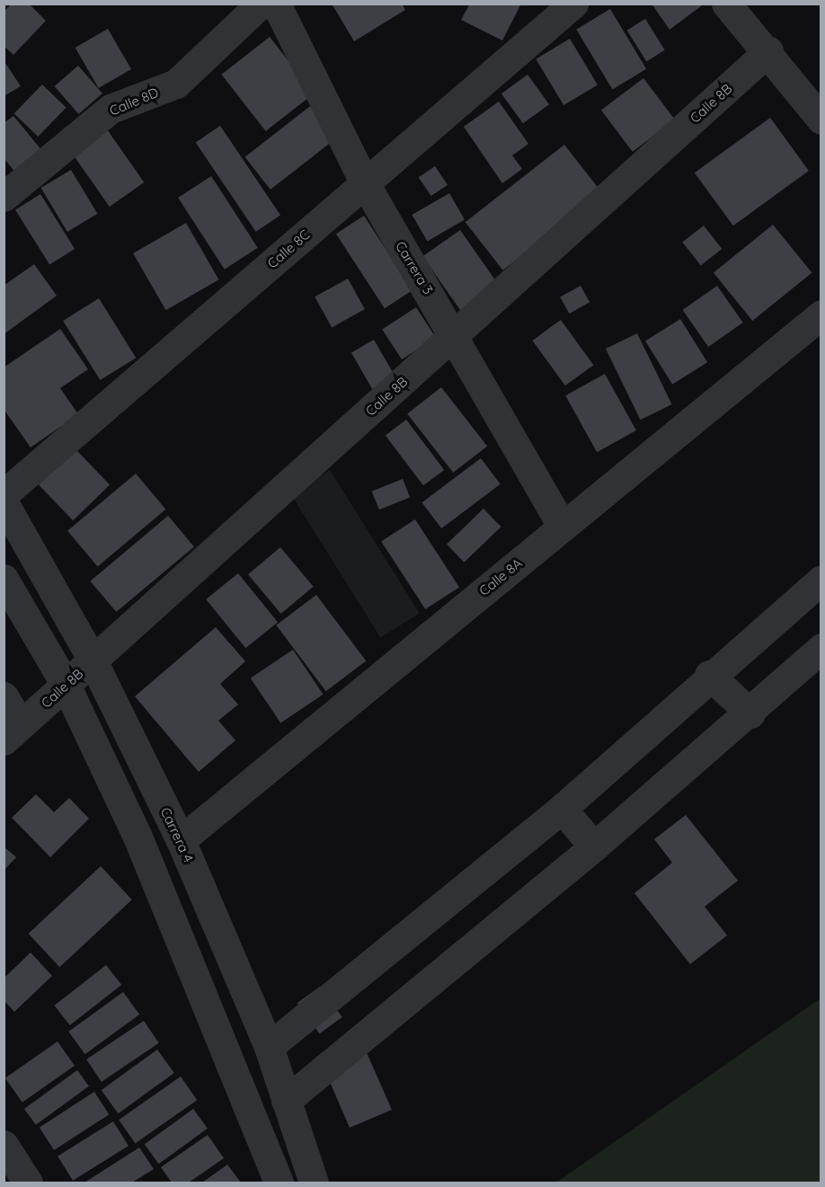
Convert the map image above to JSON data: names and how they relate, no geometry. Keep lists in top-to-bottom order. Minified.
{"streets":{"street":["Calle 8D","Calle 8B","Calle 8C","Carrera 3","Calle 8A","Carrera 4"]},"crossings":[["Calle 8B","Carrera 3"],["Calle 8B","Carrera 4"],["Calle 8C","Carrera 3"],["Carrera 3","Calle 8A"],["Calle 8A","Carrera 4"]]}
